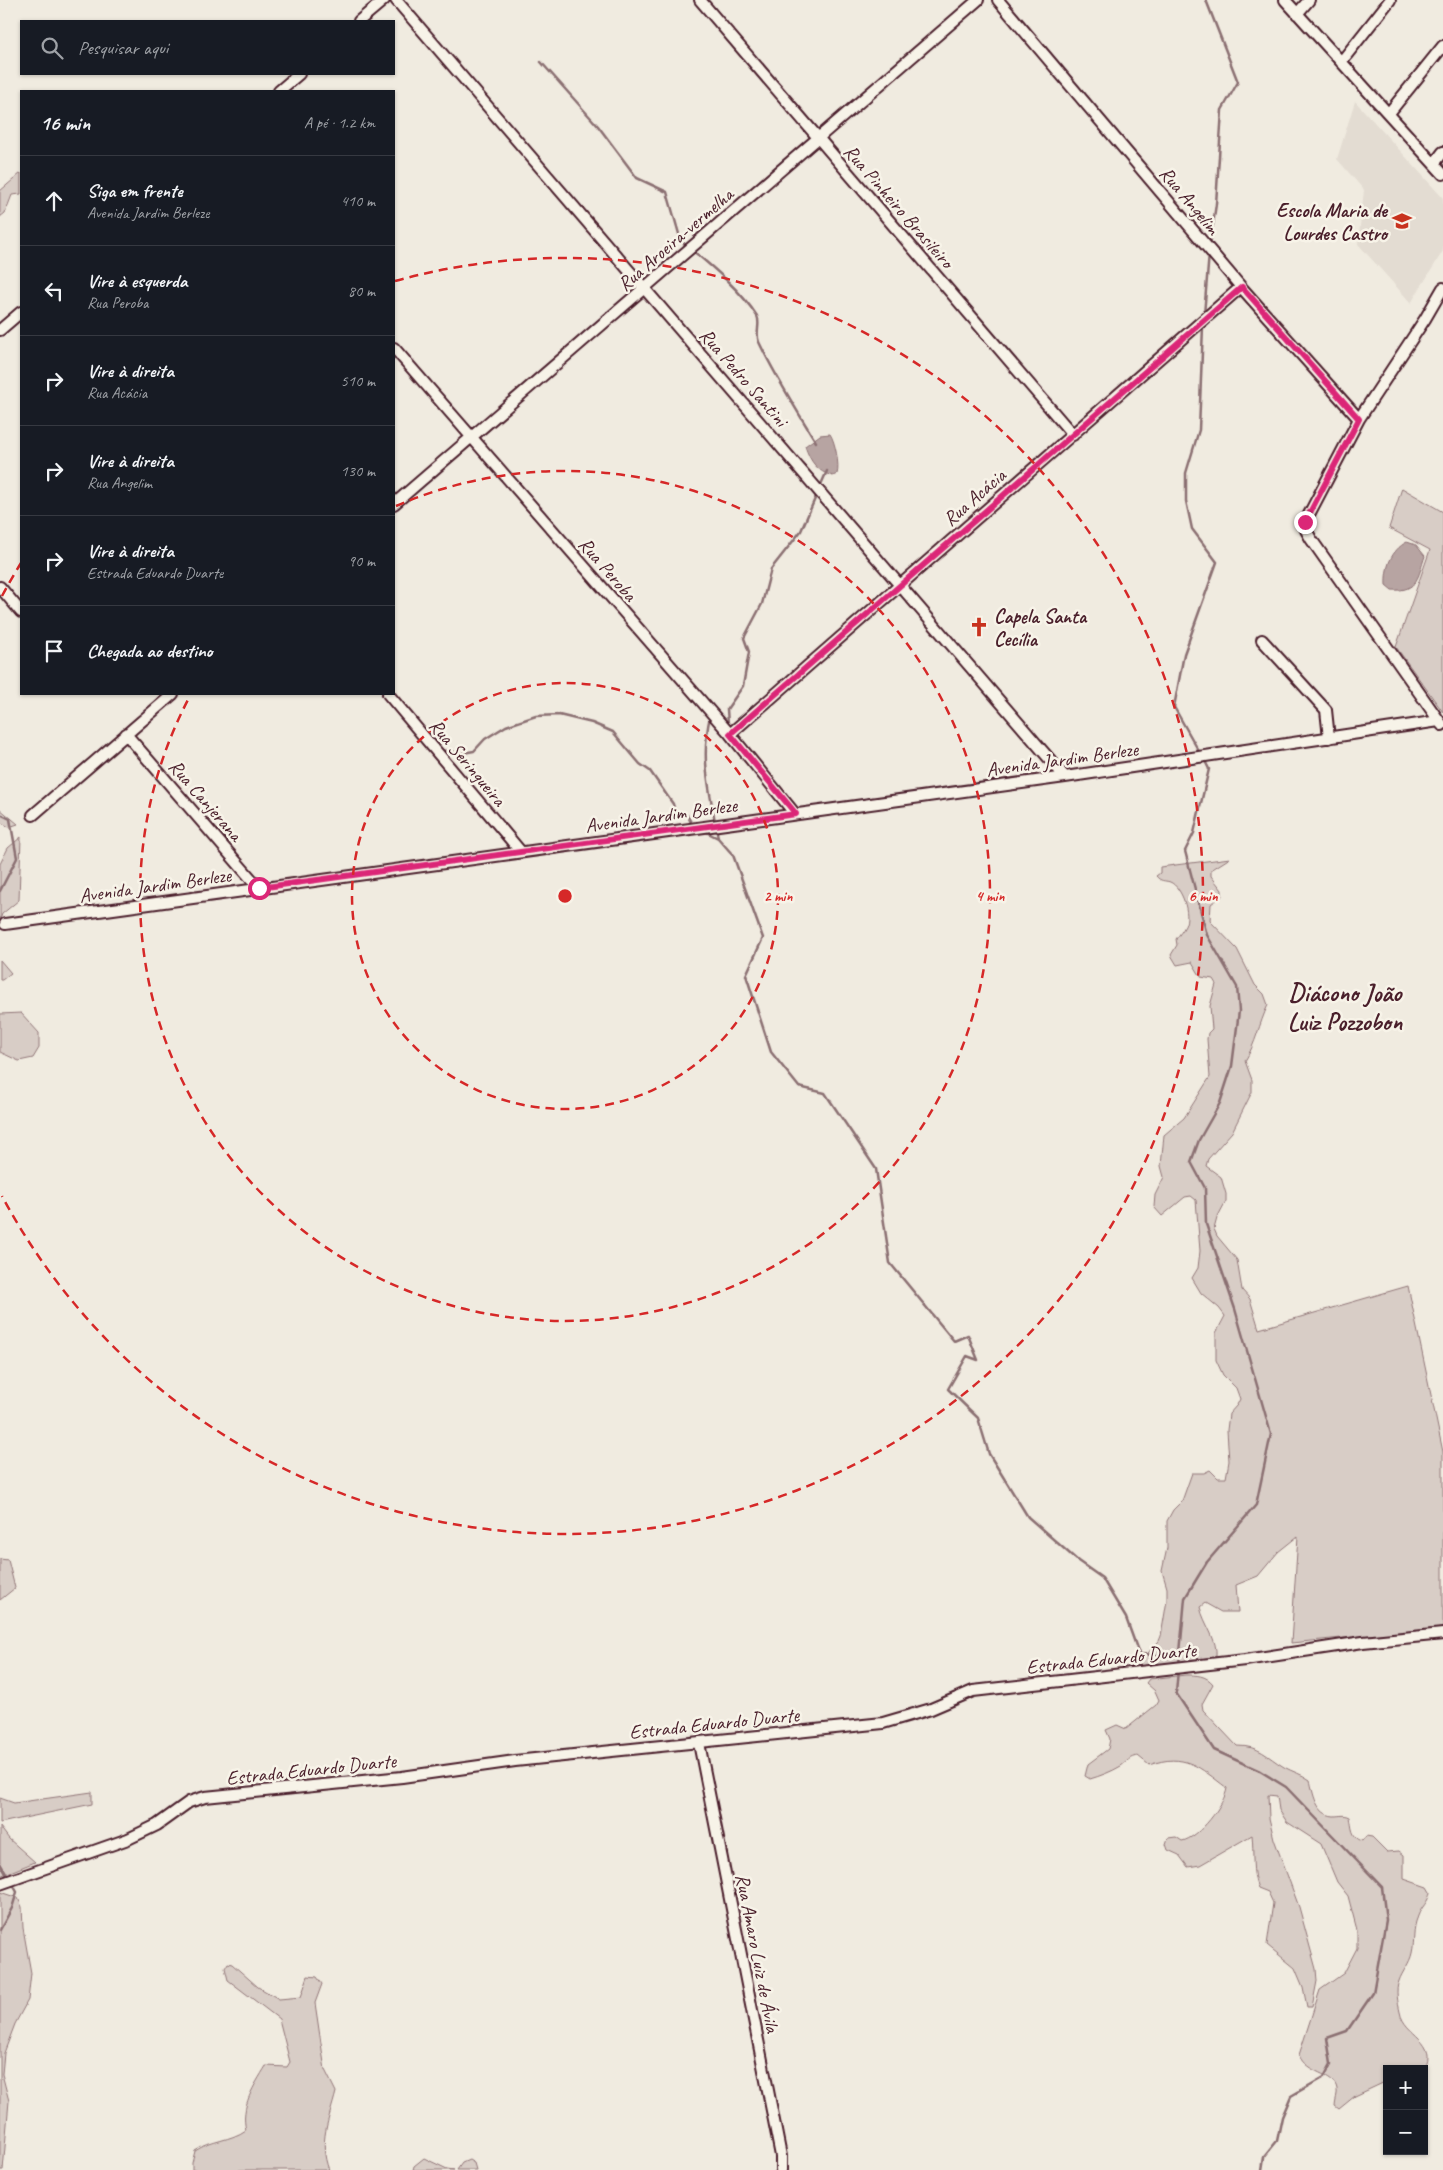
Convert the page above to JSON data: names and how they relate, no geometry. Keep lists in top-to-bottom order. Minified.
{"streets":{"street":["Rua Angelim","Rua Pinheiro Brasileiro","Rua Aroeira-vermelha","Rua Pedro Santini","Rua Acácia","Rua Peroba","Avenida Jardim Berleze","Rua Seringueira","Rua Canjerana","Estrada Eduardo Duarte","Rua Amaro Luiz de Ávila"]},"crossings":[["Rua Angelim","Rua Acácia"],["Rua Pinheiro Brasileiro","Rua Aroeira-vermelha"],["Rua Pinheiro Brasileiro","Rua Acácia"],["Rua Aroeira-vermelha","Rua Pedro Santini"],["Rua Aroeira-vermelha","Rua Peroba"],["Rua Pedro Santini","Rua Acácia"],["Rua Pedro Santini","Avenida Jardim Berleze"],["Rua Acácia","Rua Peroba"],["Rua Peroba","Avenida Jardim Berleze"],["Avenida Jardim Berleze","Rua Seringueira"],["Avenida Jardim Berleze","Rua Canjerana"],["Estrada Eduardo Duarte","Rua Amaro Luiz de Ávila"]],"districts":["Diácono João Luiz Pozzobon"],"places":{"school or university":["Escola Maria de Lourdes Castro"],"church":["Capela Santa Cecília"]},"page":{"search":"Pesquisar aqui","heading":["16 min","A pé · 1.2 km"],"list":[["Siga em frente","Avenida Jardim Berleze","410 m"],["Vire à esquerda","Rua Peroba","80 m"],["Vire à direita","Rua Acácia","510 m"],["Vire à direita","Rua Angelim","130 m"],["Vire à direita","Estrada Eduardo Duarte","90 m"],"Chegada ao destino"],"map_buttons":["+","−"]},"rings":["2 min","4 min","6 min"]}
